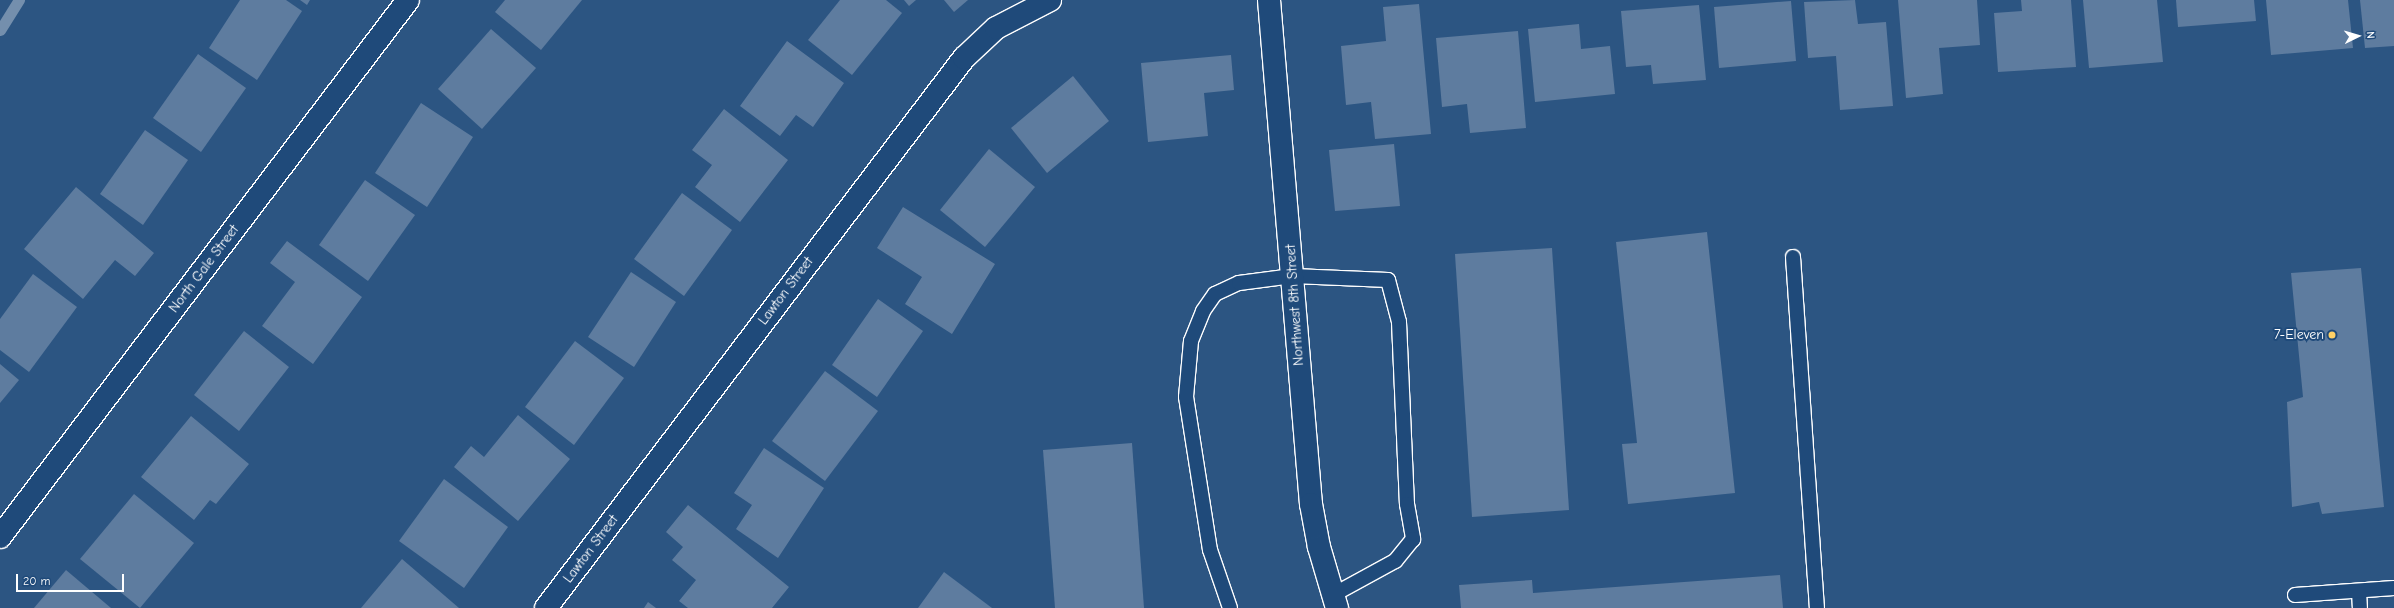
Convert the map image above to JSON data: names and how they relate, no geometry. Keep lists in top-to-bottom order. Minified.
{"streets":{"street":["North Gale Street","Lawton Street","Northwest 8th Street"]},"places":["7-Eleven"],"scale_bar":"20 m","north":"right"}
